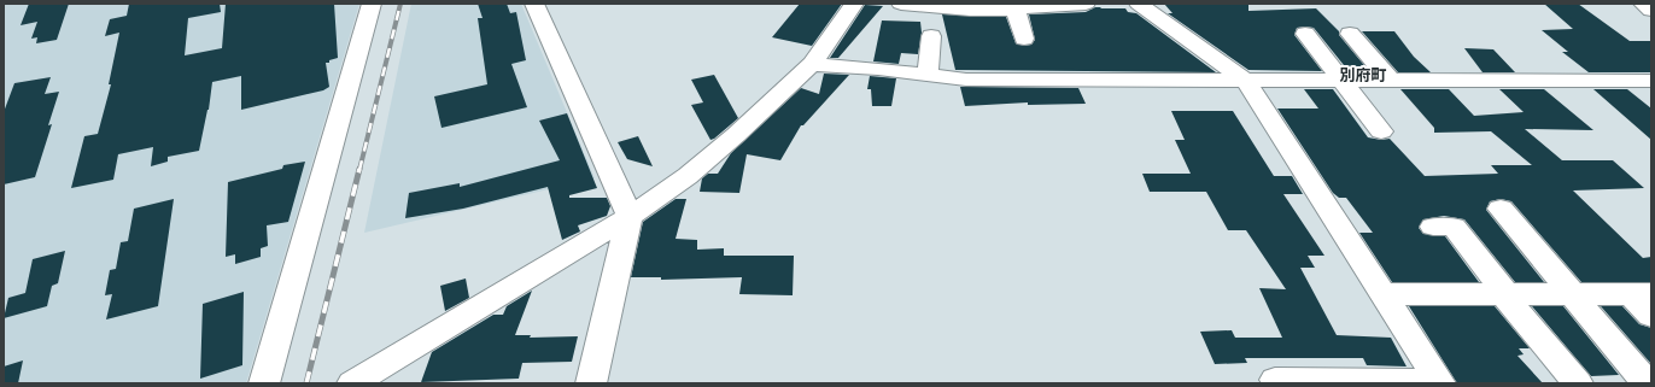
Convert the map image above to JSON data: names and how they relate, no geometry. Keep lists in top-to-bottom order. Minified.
{"districts":["別府町"]}
